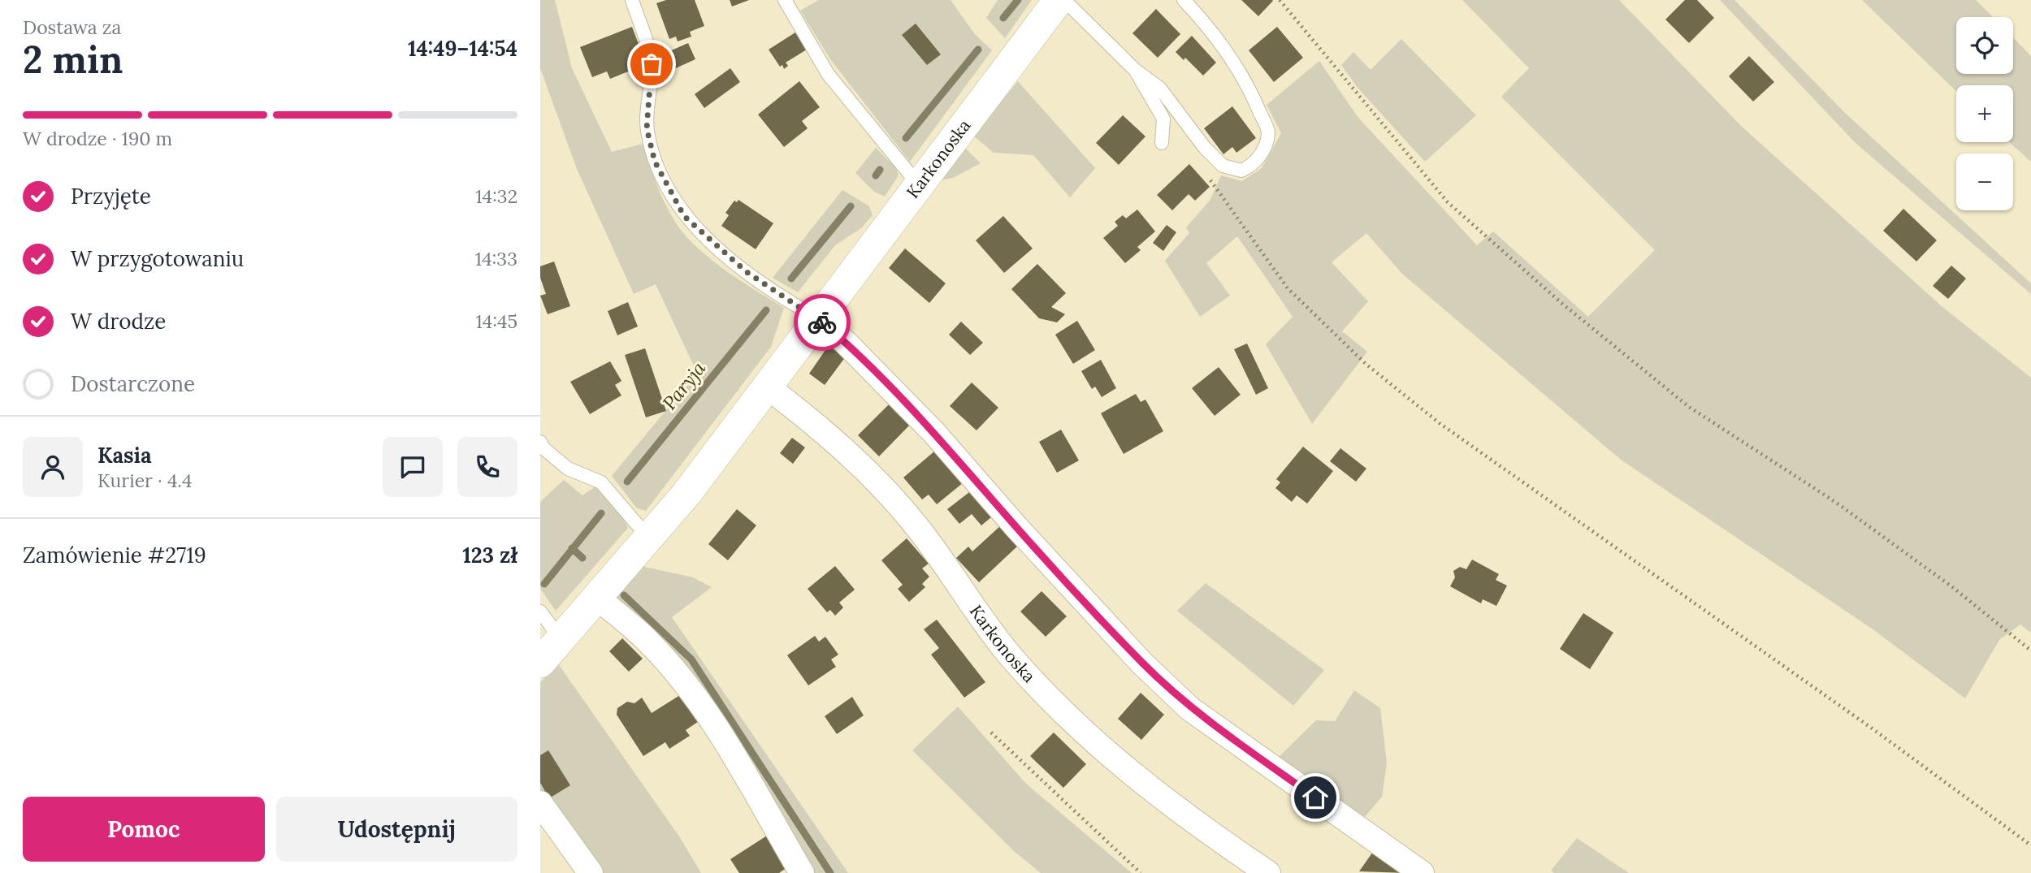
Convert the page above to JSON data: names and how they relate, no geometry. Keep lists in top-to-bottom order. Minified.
{"streets":{"street":["Karkonoska"]},"water":["Paryja"],"page":{"heading":["2 min","Dostawa za","14:49–14:54"],"panel":["Kasia","Kurier · 4.4","Zamówienie #2719","123 zł"],"map_buttons":["+","−"],"bar":"W drodze · 190 m","list":[["Przyjęte","14:32"],["W przygotowaniu","14:33"],["W drodze","14:45"],"Dostarczone"],"buttons":["Pomoc","Udostępnij"]}}
